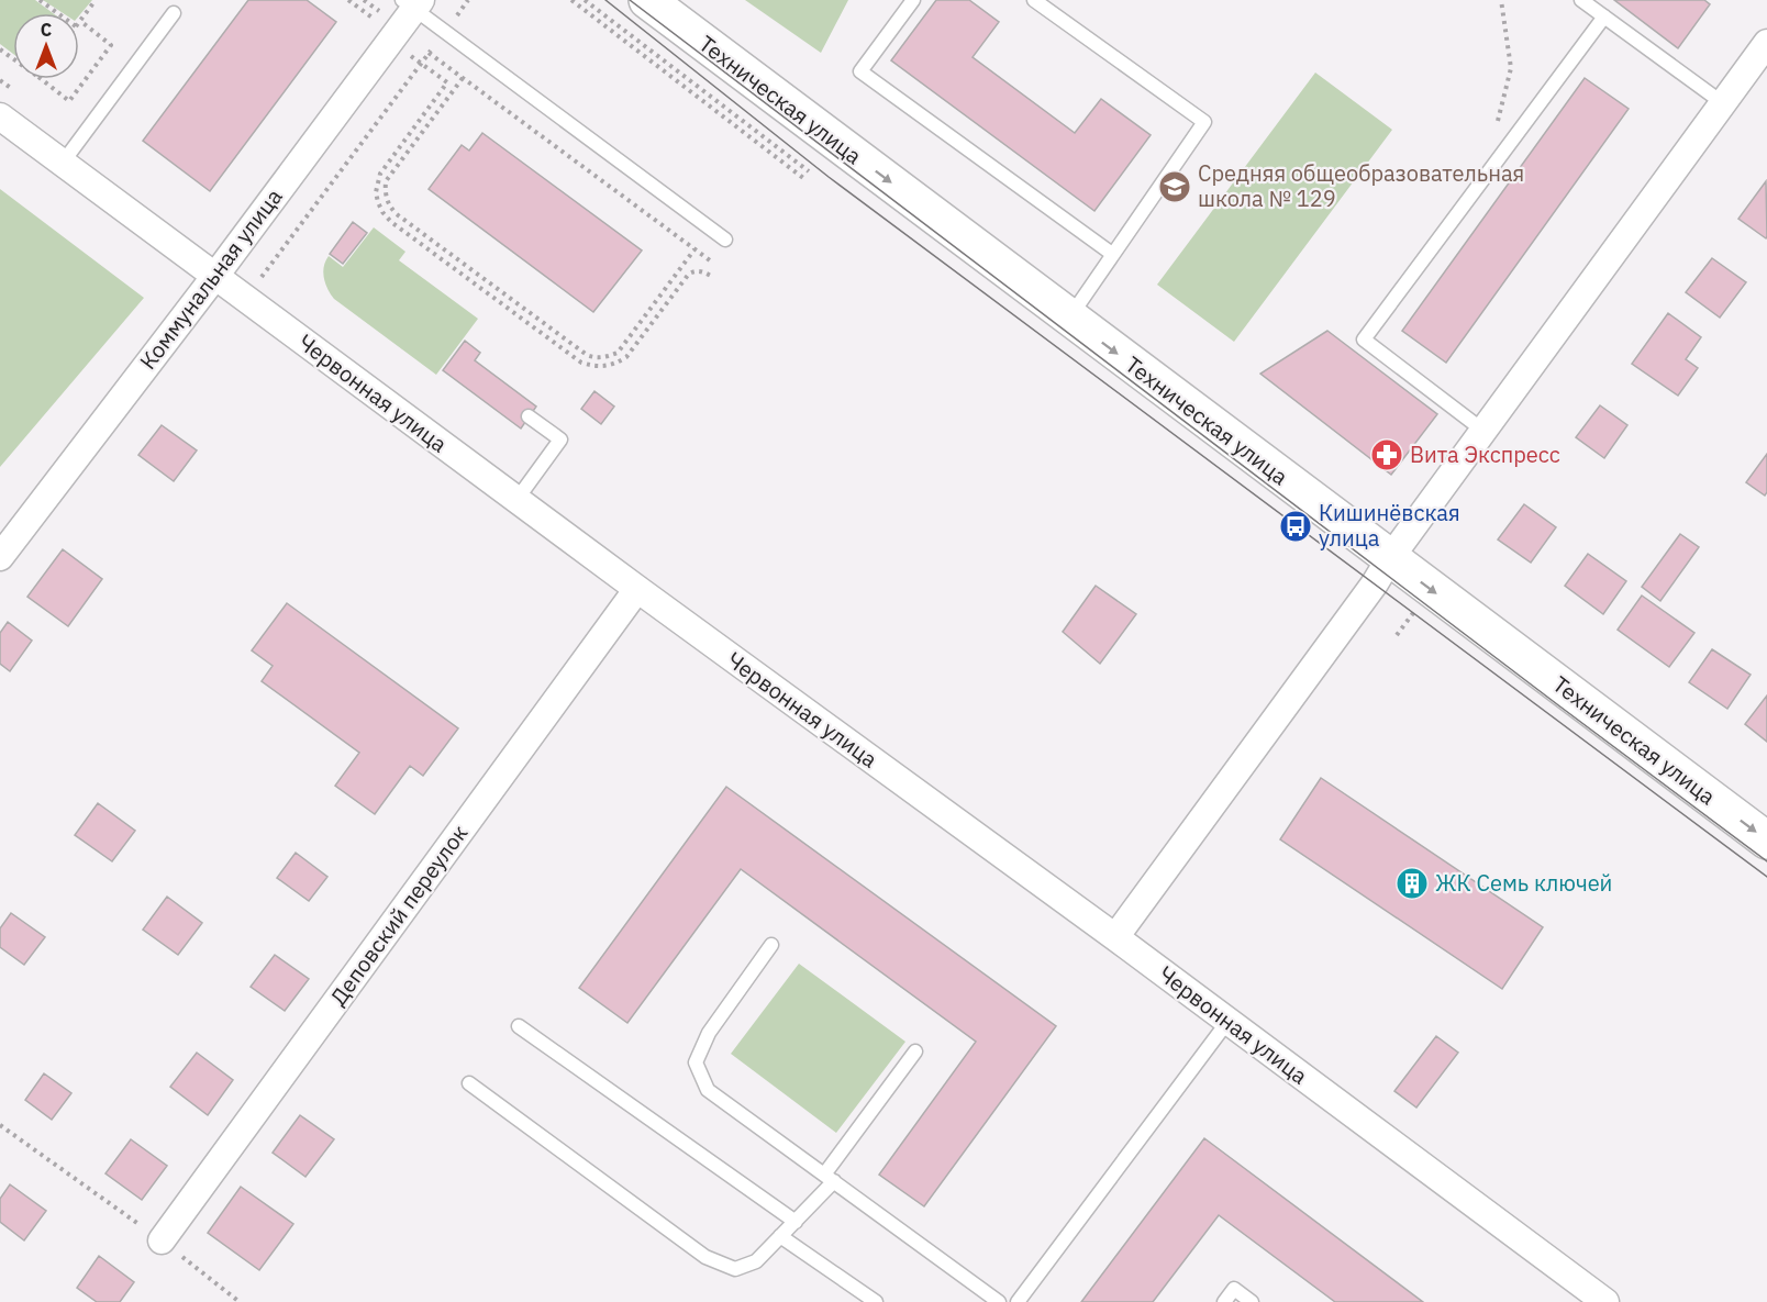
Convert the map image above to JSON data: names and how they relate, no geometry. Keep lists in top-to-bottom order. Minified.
{"streets":{"street":["Техническая улица","Коммунальная улица","Червонная улица","Деповский переулок"]},"crossings":[["Коммунальная улица","Червонная улица"],["Червонная улица","Деповский переулок"]],"one_way":["Техническая улица"],"places":{"school or university":["Средняя общеобразовательная школа № 129"],"pharmacy":["Вита Экспресс"],"bus stop":["Кишинёвская улица"],"building":["ЖК Семь ключей"]},"north":"top"}
